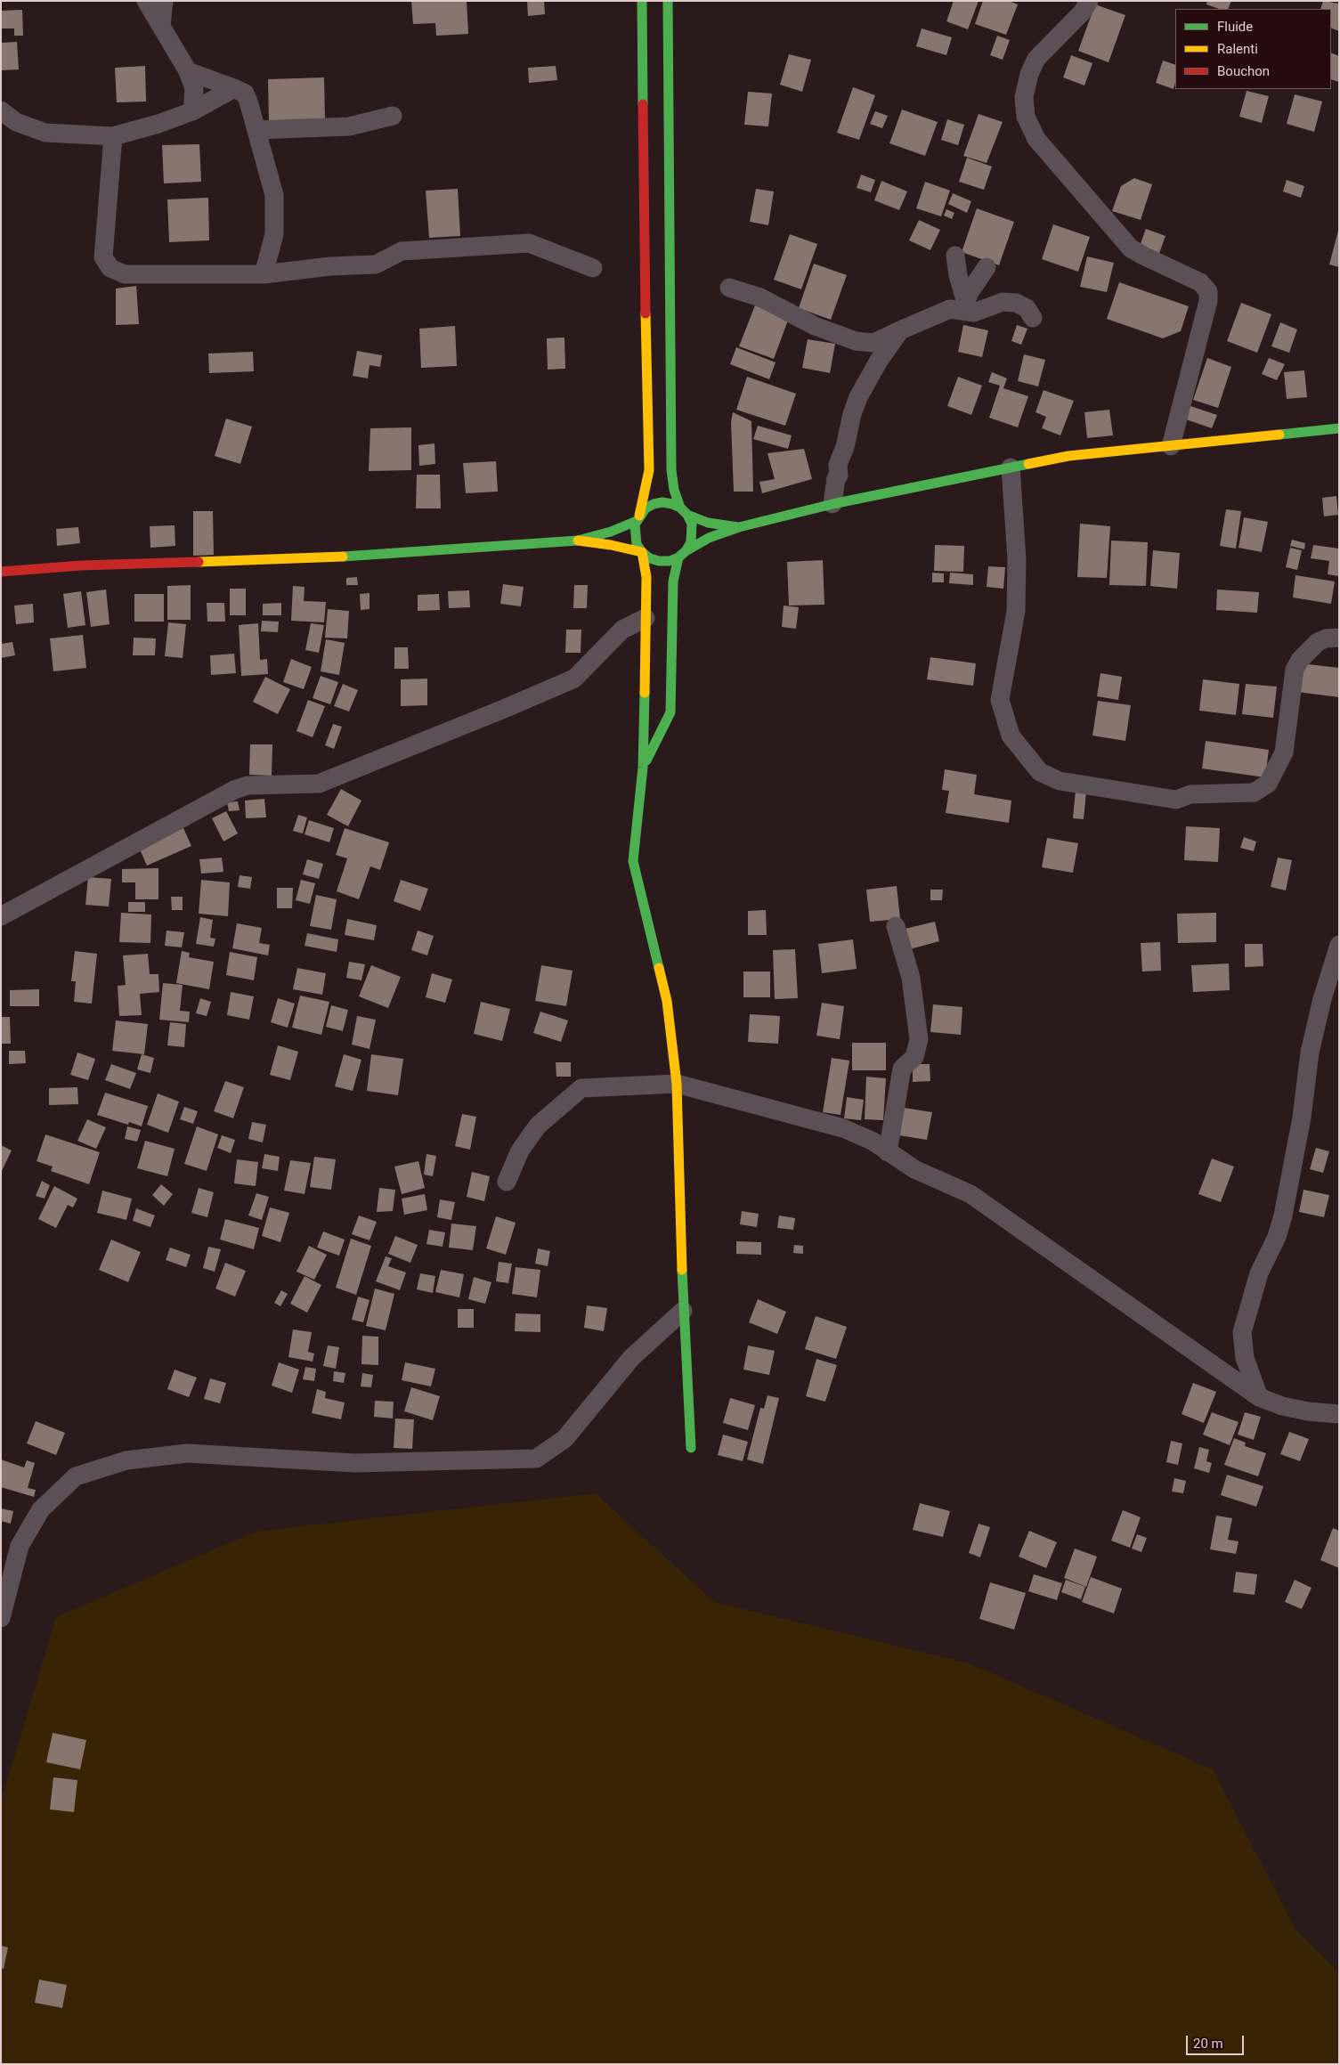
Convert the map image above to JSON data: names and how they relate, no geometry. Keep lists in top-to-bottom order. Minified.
{"legend":["Fluide","Ralenti","Bouchon"],"scale_bar":"20 m"}
